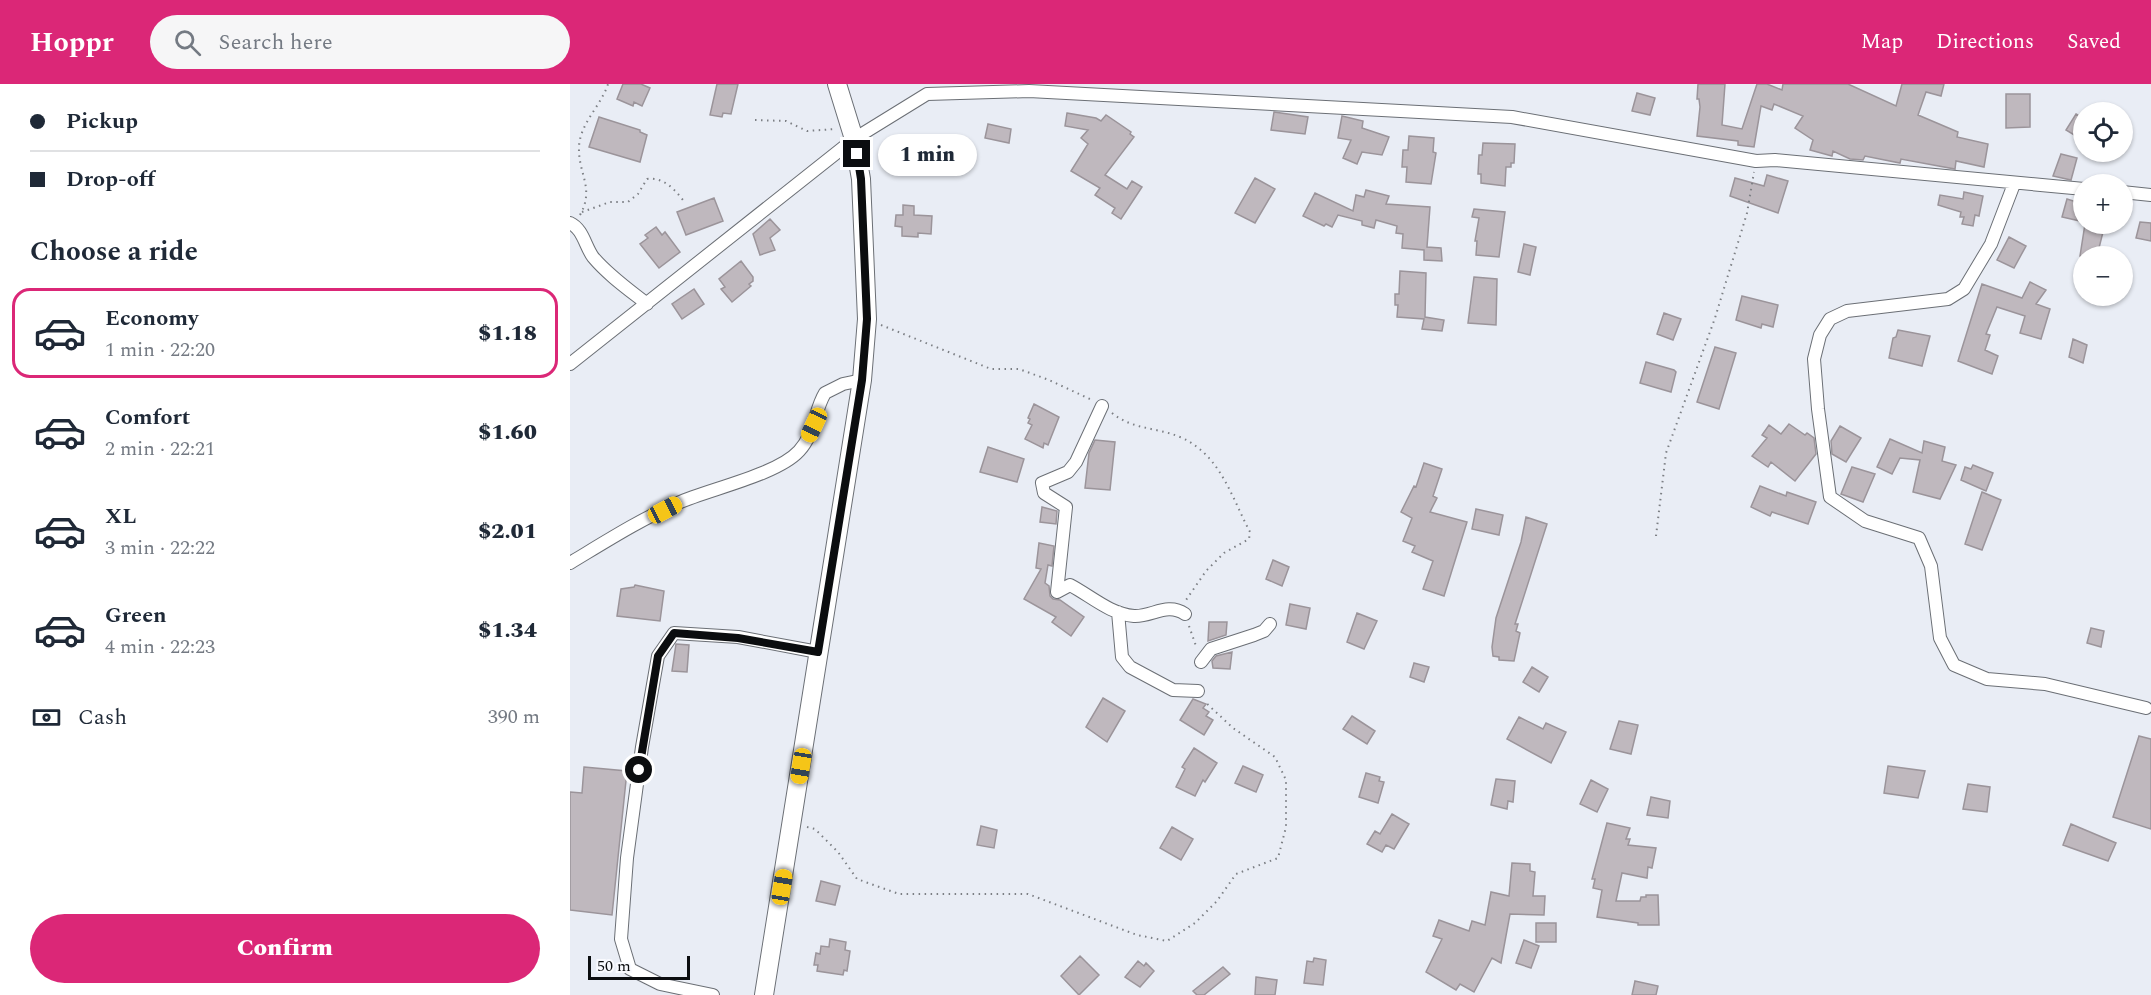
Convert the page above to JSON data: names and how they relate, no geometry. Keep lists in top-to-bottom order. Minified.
{"scale_bar":"50 m","page":{"header":"Hoppr","search":"Search here","nav":["Map","Directions","Saved"],"banner":["Pickup","Drop-off"],"map_buttons":["+","−"],"bubble":"1 min","heading":"Choose a ride","list":[{"name":"Economy","note":"1 min · 22:20","value":"$1.18"},{"name":"Comfort","note":"2 min · 22:21","value":"$1.60"},{"name":"XL","note":"3 min · 22:22","value":"$2.01"},{"name":"Green","note":"4 min · 22:23","value":"$1.34"}],"pay":["Cash","390 m"],"buttons":"Confirm","scale":"50 m"}}
